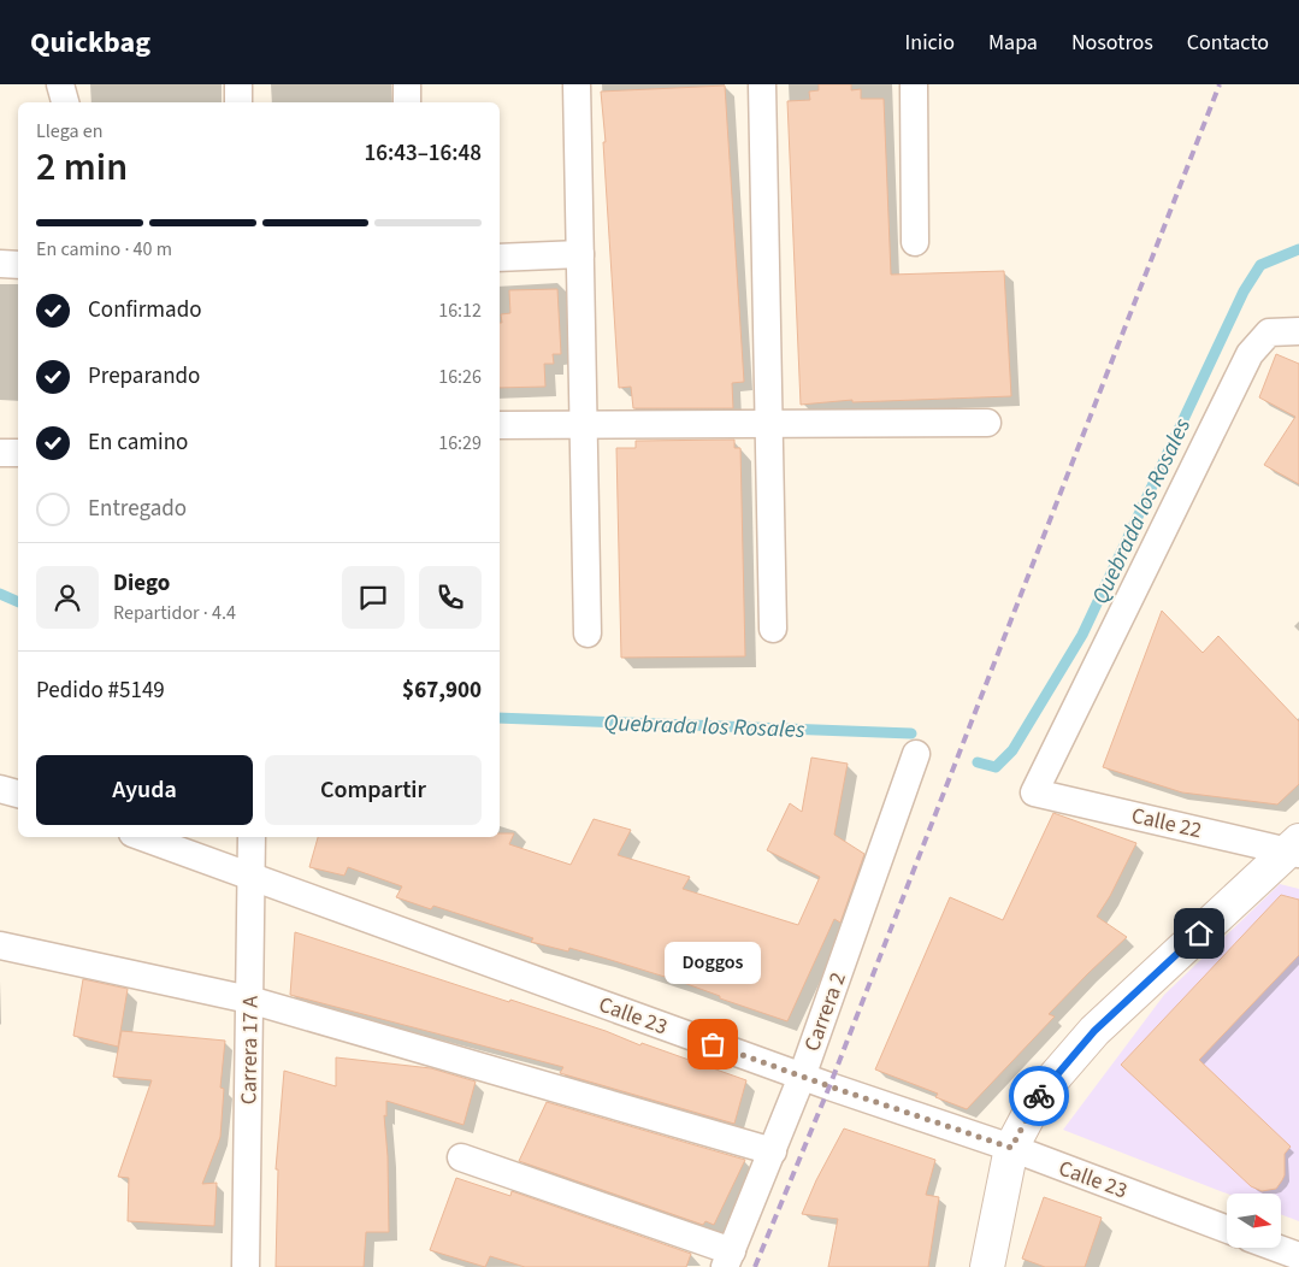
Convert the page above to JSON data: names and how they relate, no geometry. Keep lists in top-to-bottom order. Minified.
{"streets":{"street":["Calle 22","Carrera 2","Calle 23","Carrera 17 A"]},"crossings":[["Carrera 2","Calle 23"],["Calle 23","Carrera 17 A"]],"water":["Quebrada los Rosales"],"places":["Doggos"],"north":"right","page":{"header":"Quickbag","nav":["Inicio","Mapa","Nosotros","Contacto"],"heading":["2 min","Llega en","16:43–16:48"],"panel":["Diego","Repartidor · 4.4","Pedido #5149","$67,900"],"bar":"En camino · 40 m","list":[["Confirmado","16:12"],["Preparando","16:26"],["En camino","16:29"],"Entregado"],"buttons":["Ayuda","Compartir"],"bubble":"Doggos"}}
